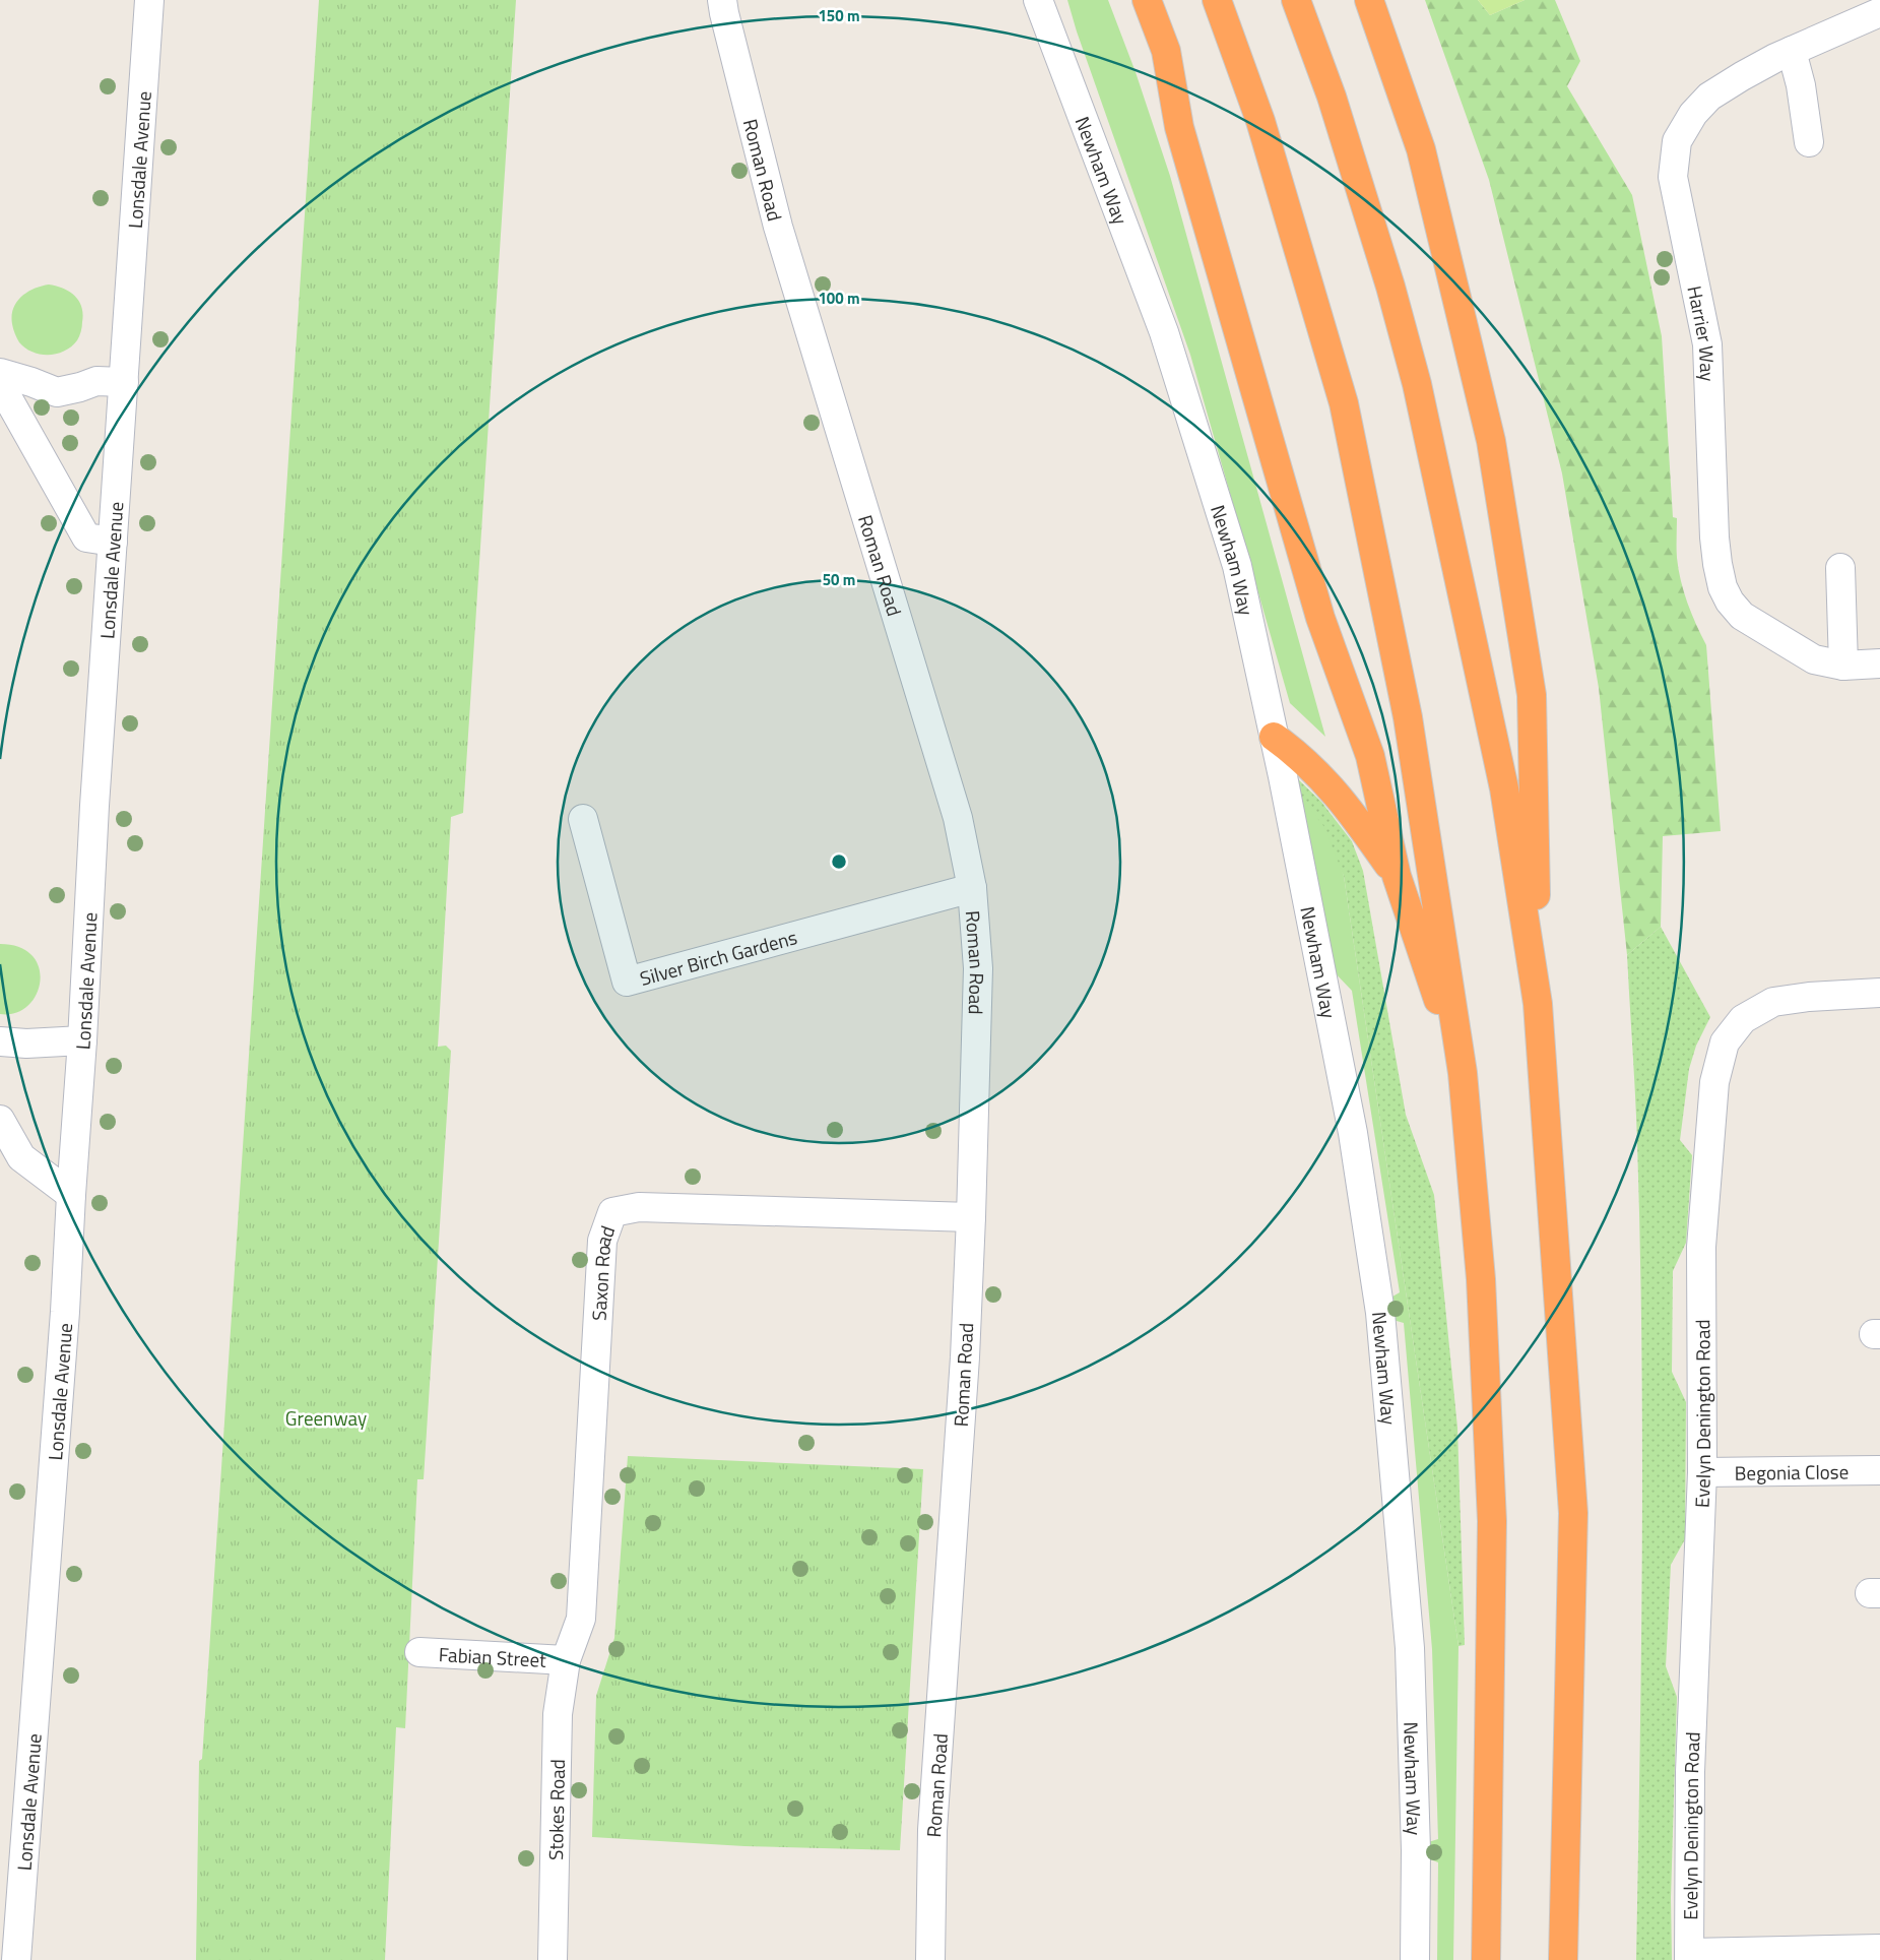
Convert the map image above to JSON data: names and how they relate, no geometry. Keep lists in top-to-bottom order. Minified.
{"streets":{"street":["Lonsdale Avenue","Roman Road","Newham Way","Harrier Way","Silver Birch Gardens","Saxon Road","Evelyn Denington Road","Begonia Close","Fabian Street","Stokes Road"]},"crossings":[["Roman Road","Silver Birch Gardens"],["Roman Road","Saxon Road"],["Saxon Road","Fabian Street"],["Saxon Road","Stokes Road"],["Evelyn Denington Road","Begonia Close"],["Fabian Street","Stokes Road"]],"parks":["Greenway"],"rings":["150 m","100 m","50 m"]}
